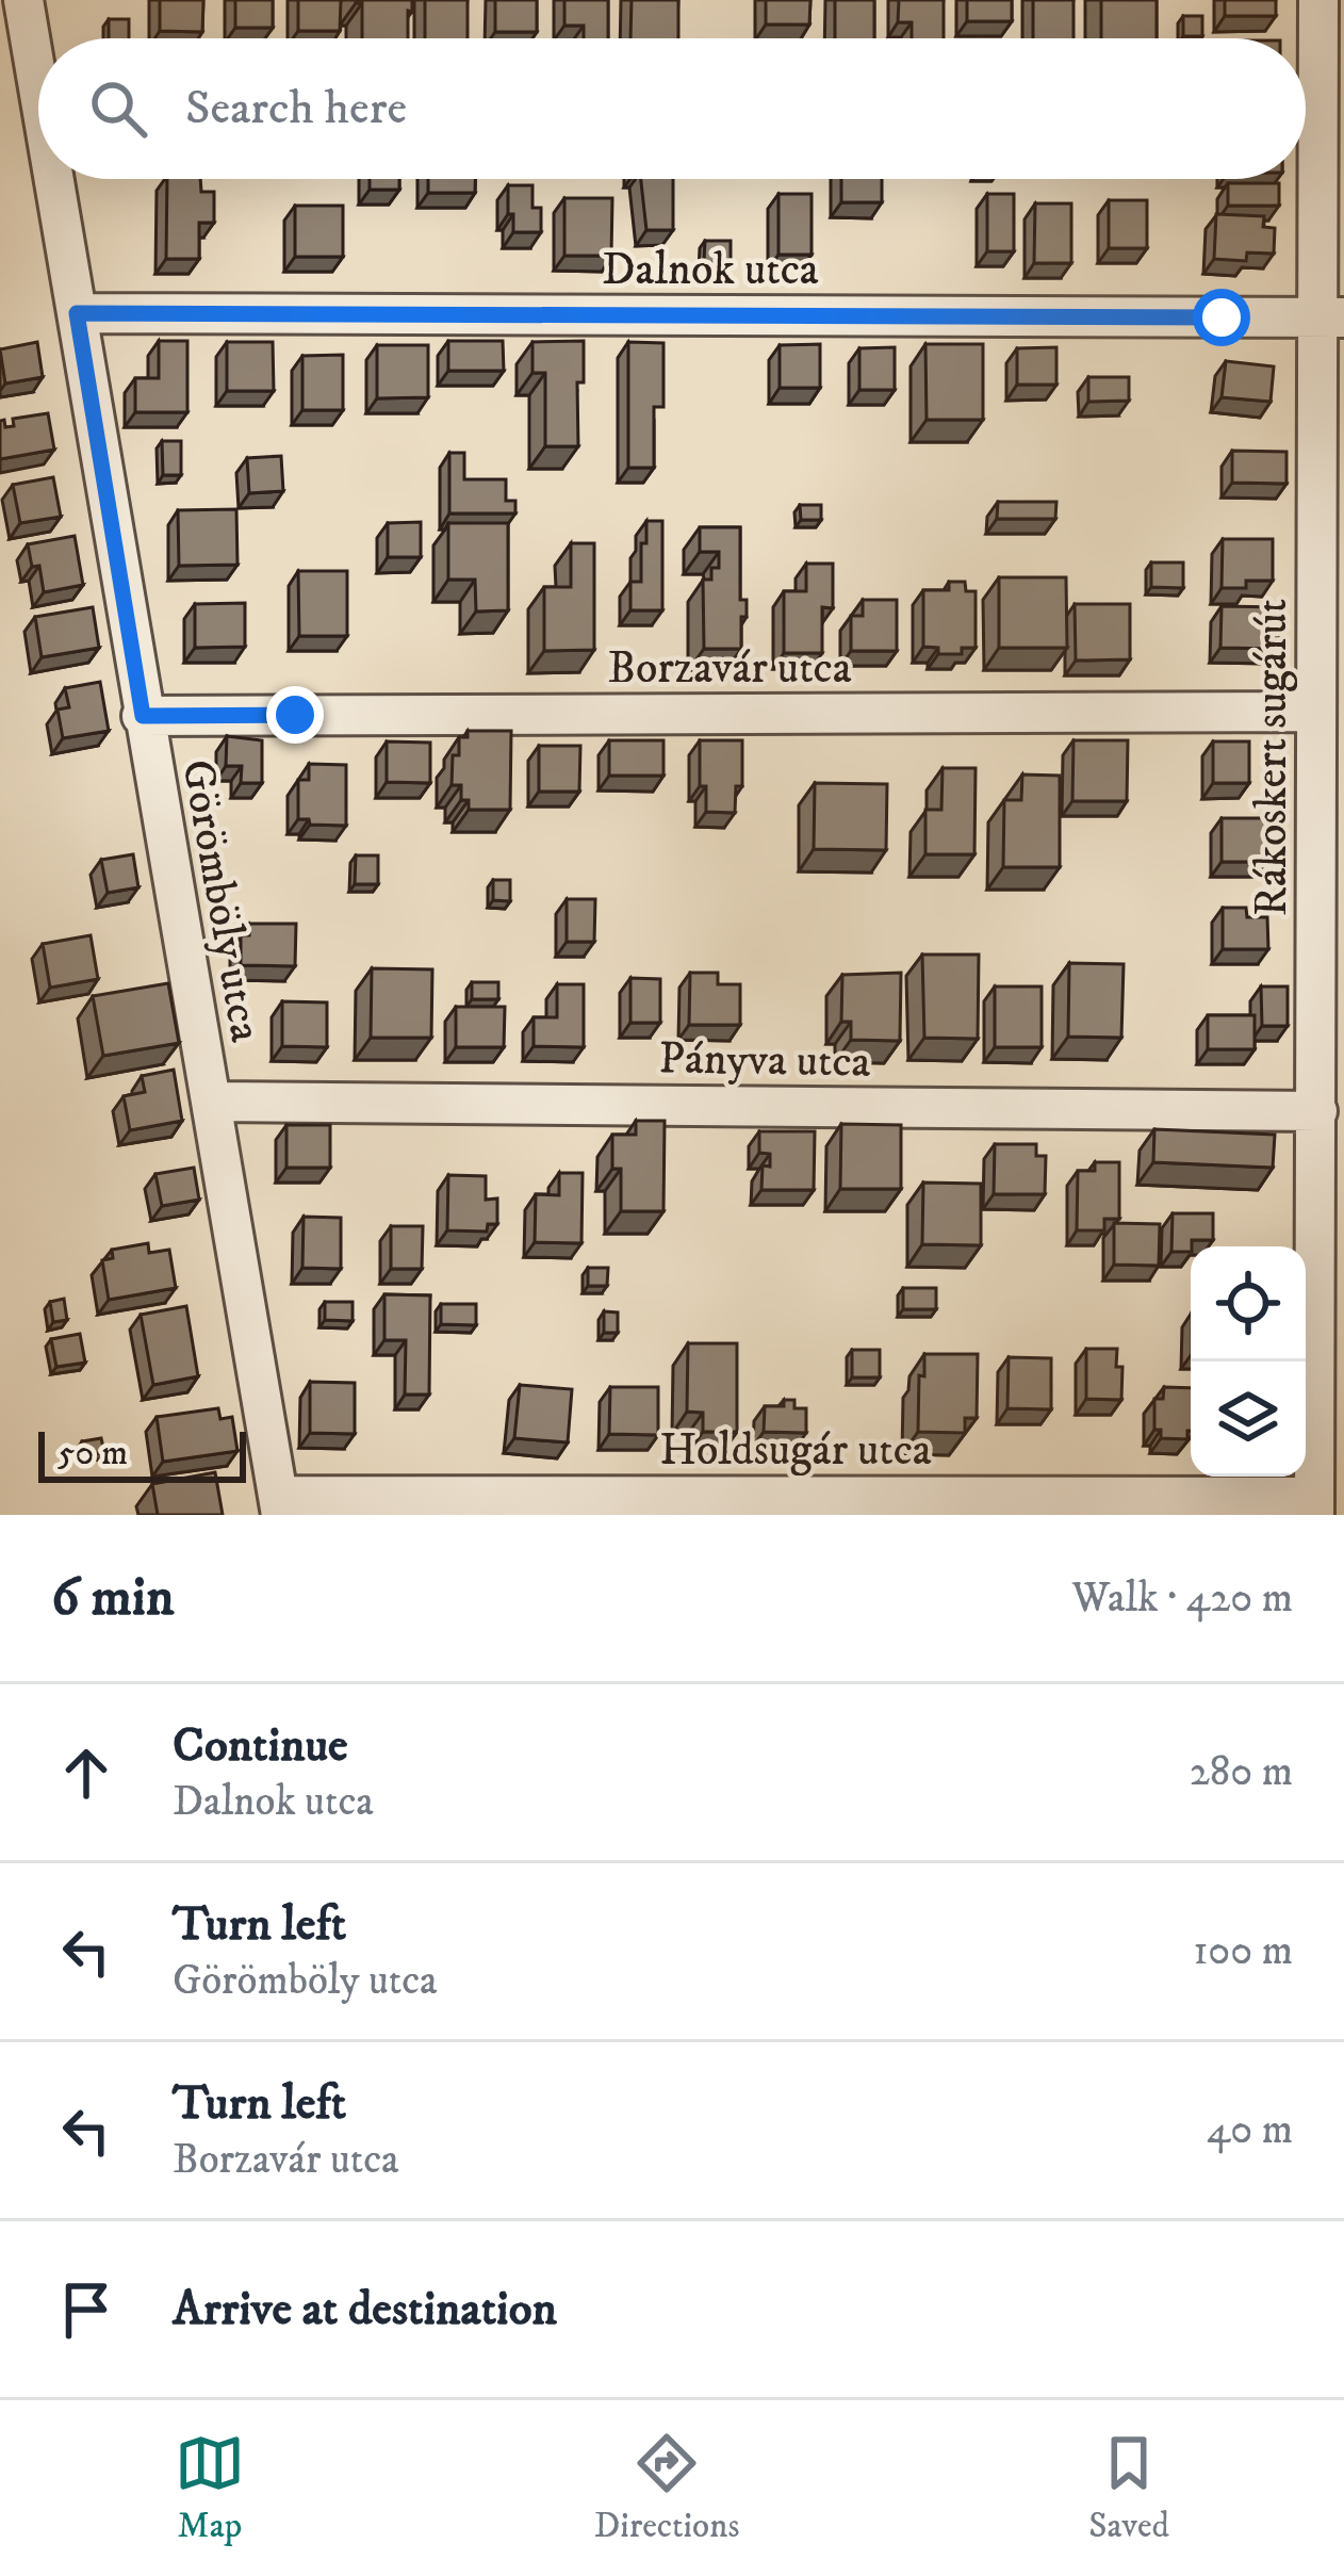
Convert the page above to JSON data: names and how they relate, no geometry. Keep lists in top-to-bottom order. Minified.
{"streets":{"street":["Dalnok utca","Borzavár utca","Rákoskert sugárút","Görömböly utca","Pányva utca","Holdsugár utca"]},"crossings":[["Dalnok utca","Rákoskert sugárút"],["Dalnok utca","Görömböly utca"],["Borzavár utca","Rákoskert sugárút"],["Borzavár utca","Görömböly utca"],["Rákoskert sugárút","Pányva utca"],["Rákoskert sugárút","Holdsugár utca"],["Görömböly utca","Pányva utca"],["Görömböly utca","Holdsugár utca"]],"scale_bar":"50 m","page":{"search":"Search here","scale":"50 m","heading":["6 min","Walk · 420 m"],"list":[["Continue","Dalnok utca","280 m"],["Turn left","Görömböly utca","100 m"],["Turn left","Borzavár utca","40 m"],"Arrive at destination"],"nav":["Map","Directions","Saved"]}}
